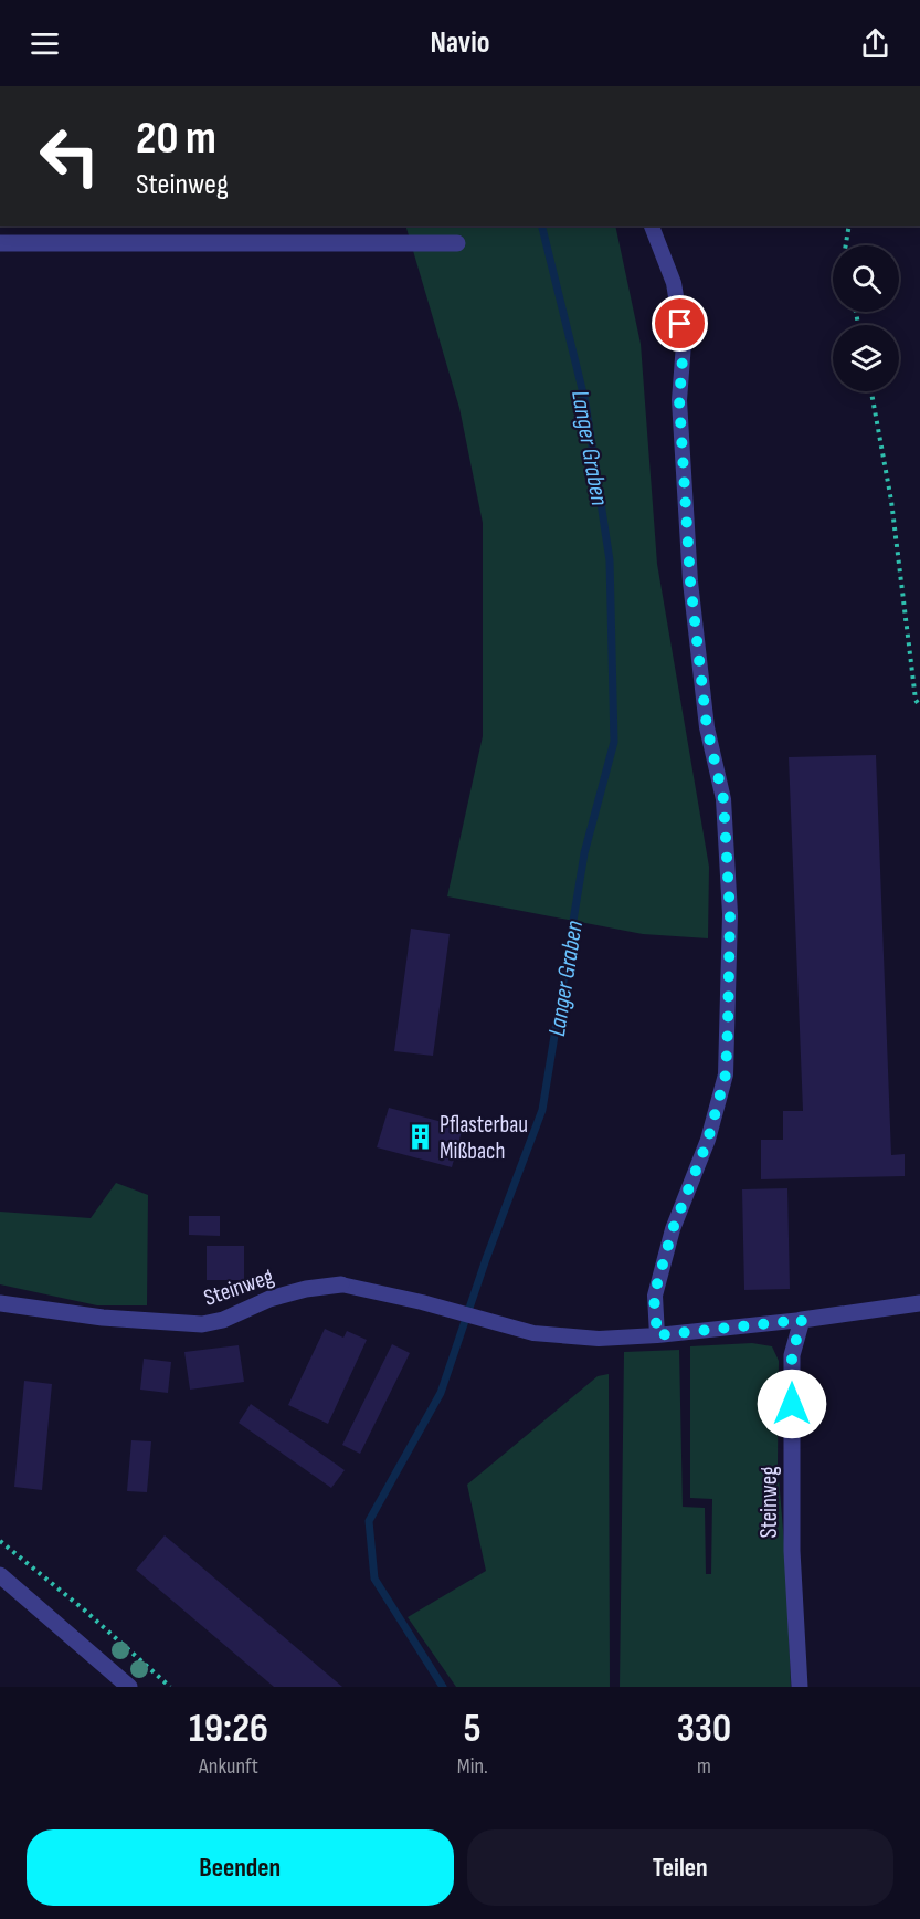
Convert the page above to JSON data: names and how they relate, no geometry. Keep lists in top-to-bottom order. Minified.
{"streets":{"street":["Steinweg"]},"water":["Langer Graben"],"places":{"building":["Pflasterbau Mißbach"]},"page":{"header":"Navio","turn":["20 m","Steinweg"],"eta":["19:26","Ankunft","5","Min.","330","m"],"buttons":["Beenden","Teilen"]}}
